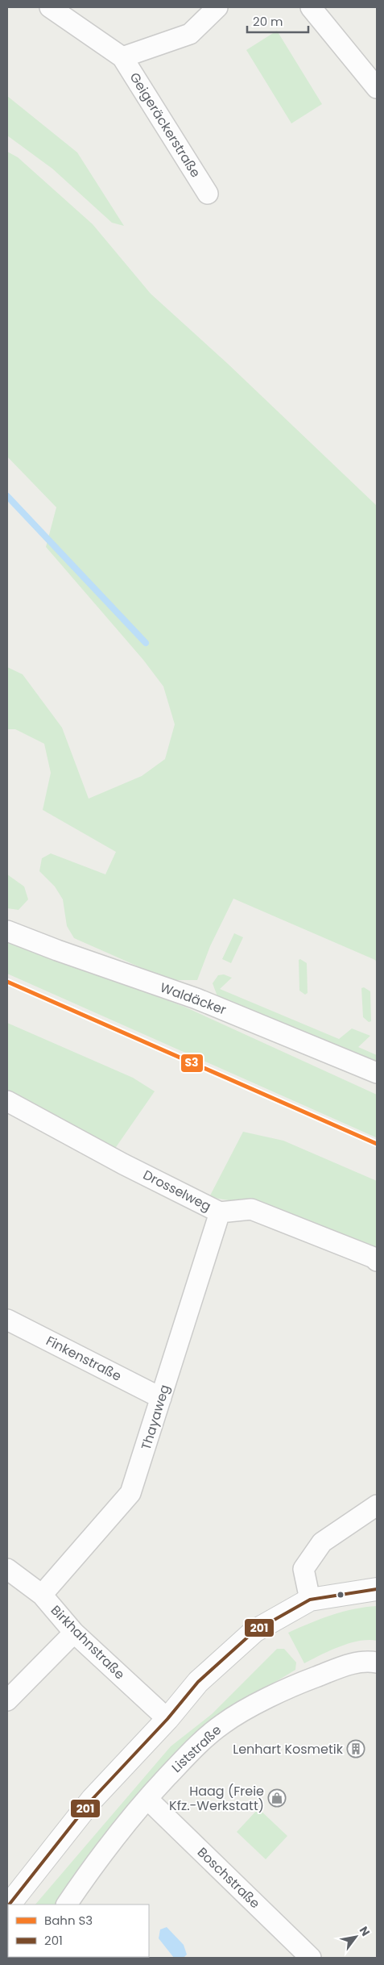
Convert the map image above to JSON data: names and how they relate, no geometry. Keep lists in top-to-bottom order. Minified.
{"streets":{"street":["Geigeräckerstraße","Waldäcker","Drosselweg","Finkenstraße","Thayaweg","Birkhahnstraße","Liststraße","Boschstraße"]},"crossings":[["Drosselweg","Thayaweg"],["Finkenstraße","Thayaweg"],["Thayaweg","Birkhahnstraße"],["Liststraße","Boschstraße"]],"places":{"building":["Lenhart Kosmetik"],"shop":["Haag (Freie Kfz.-Werkstatt)"]},"lines":["rail line S3","transit line 201"],"legend":["Bahn S3","201"],"scale_bar":"20 m","north":"top right"}
